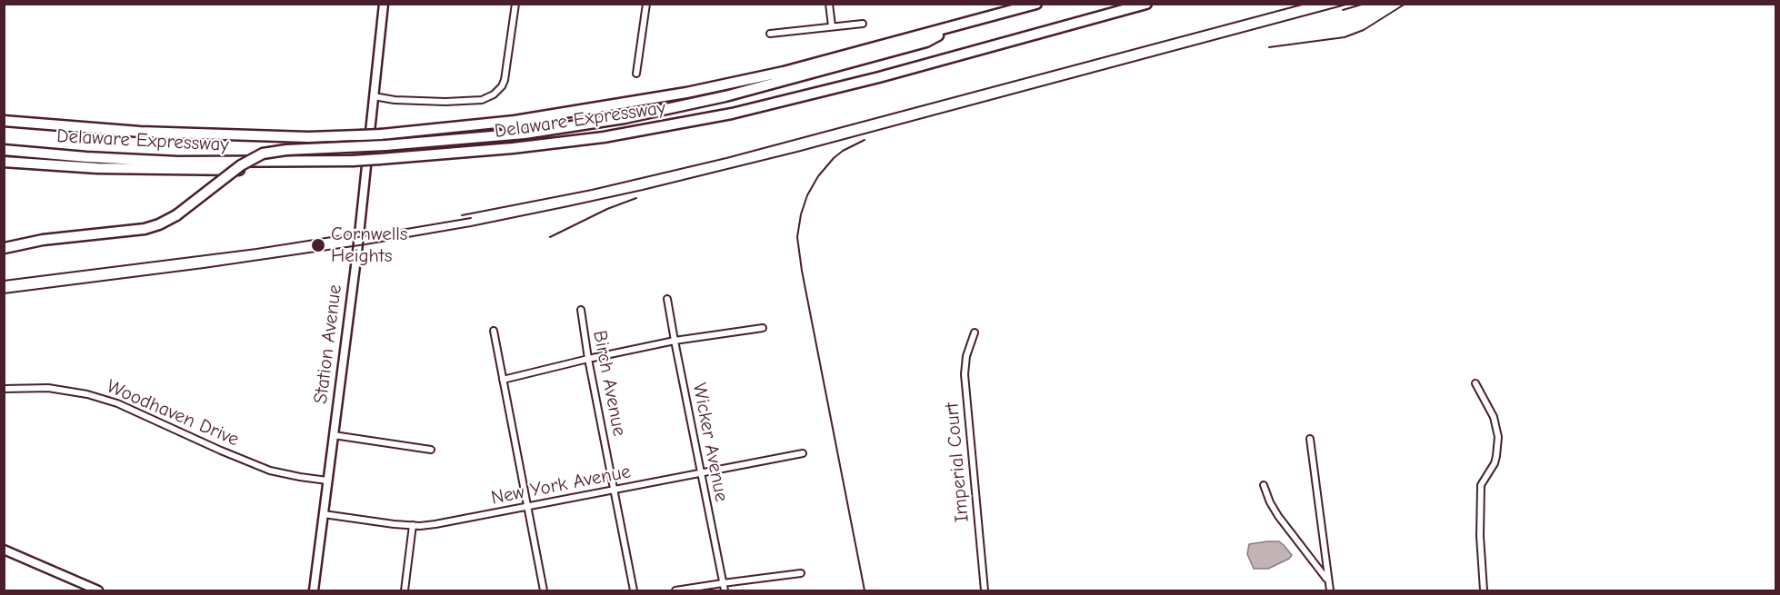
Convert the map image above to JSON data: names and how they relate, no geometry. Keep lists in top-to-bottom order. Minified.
{"streets":{"highway":["Delaware Expressway"],"street":["Station Avenue","Birch Avenue","Woodhaven Drive","Wicker Avenue","Imperial Court","New York Avenue"]},"crossings":[["Station Avenue","Woodhaven Drive"],["Station Avenue","New York Avenue"],["Birch Avenue","New York Avenue"],["Wicker Avenue","New York Avenue"]],"places":["Cornwells Heights"]}
